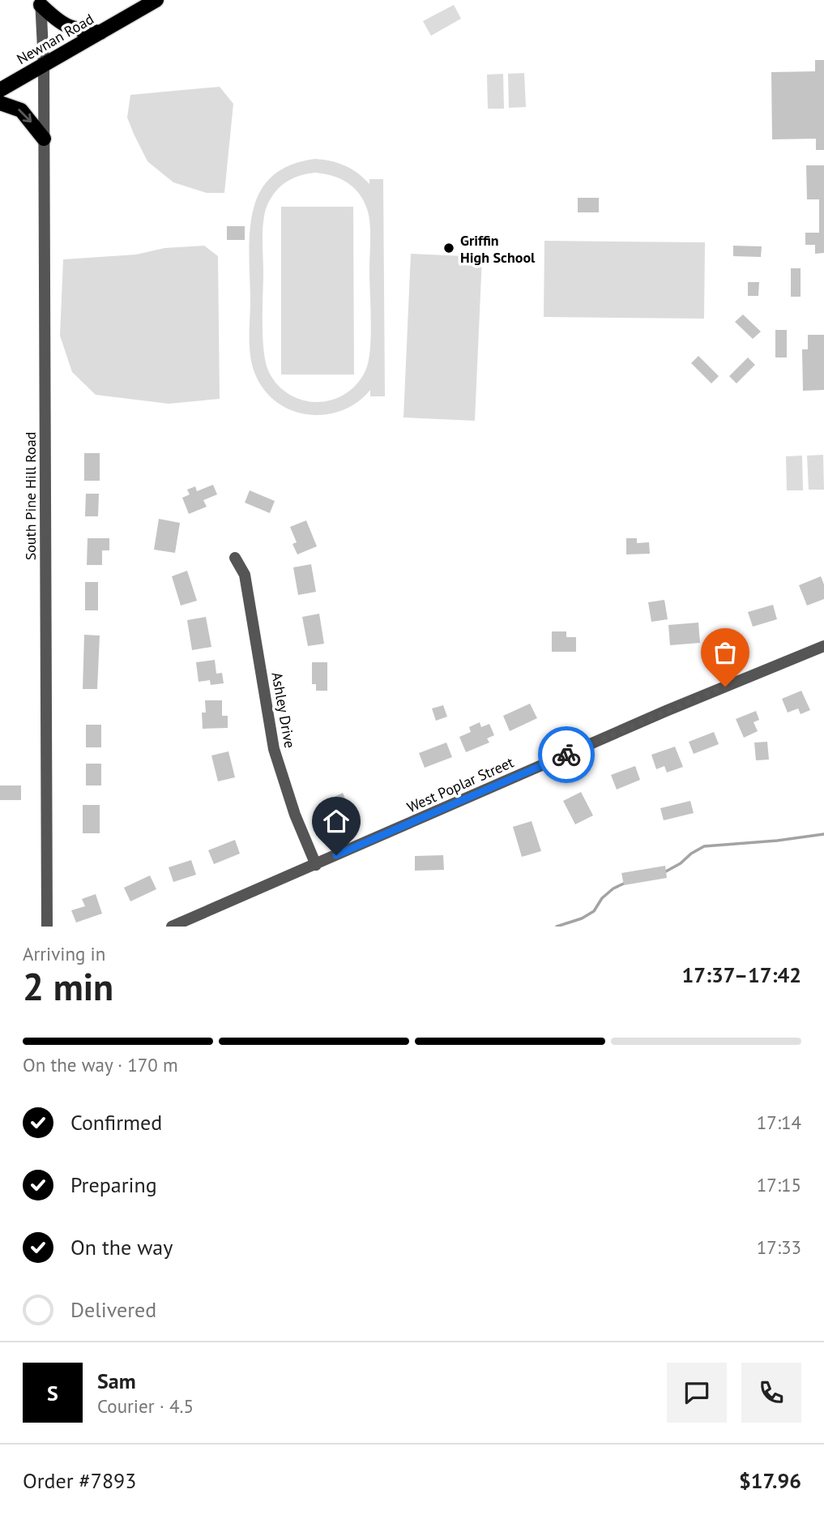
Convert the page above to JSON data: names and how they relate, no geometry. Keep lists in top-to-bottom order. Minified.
{"streets":{"main road":["Newnan Road"],"street":["South Pine Hill Road","Ashley Drive","West Poplar Street"]},"crossings":[["Newnan Road","South Pine Hill Road"],["Ashley Drive","West Poplar Street"]],"places":["Griffin High School"],"page":{"heading":["2 min","Arriving in","17:37–17:42"],"panel":["Sam","Courier · 4.5","Order #7893","$17.96"],"bar":"On the way · 170 m","list":[["Confirmed","17:14"],["Preparing","17:15"],["On the way","17:33"],"Delivered"],"round":"S"}}
